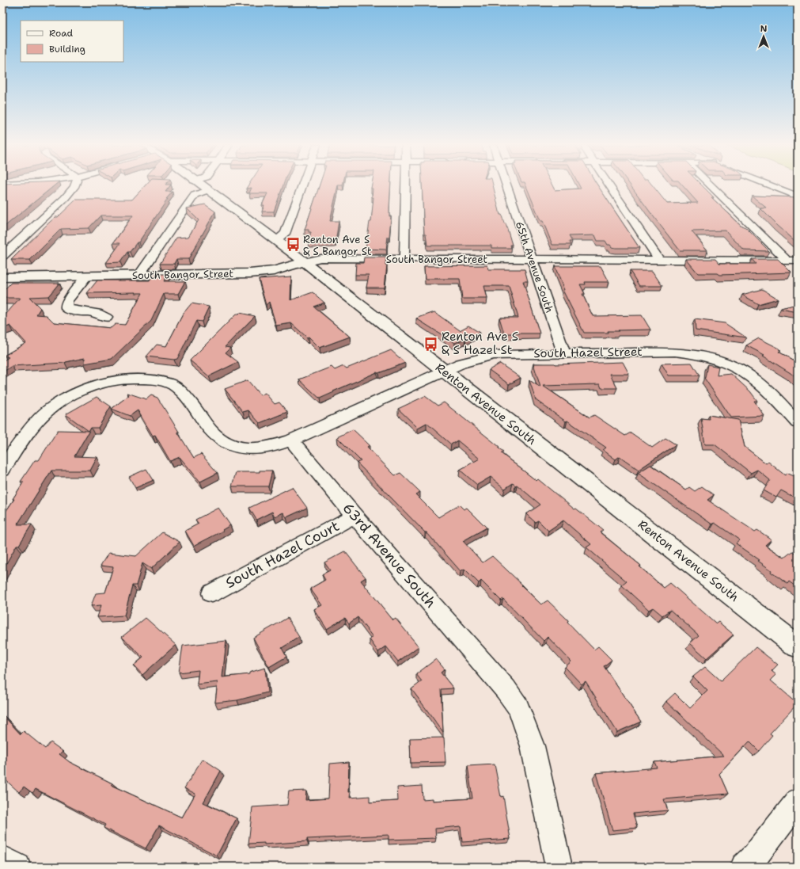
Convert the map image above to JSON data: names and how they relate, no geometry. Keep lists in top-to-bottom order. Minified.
{"streets":{"main road":["South Bangor Street","Renton Avenue South"],"street":["65th Avenue South","South Hazel Street","South Hazel Court","63rd Avenue South"]},"crossings":[["South Bangor Street","65th Avenue South"],["South Bangor Street","Renton Avenue South"],["65th Avenue South","South Hazel Street"],["South Hazel Street","Renton Avenue South"],["South Hazel Street","63rd Avenue South"],["South Hazel Court","63rd Avenue South"]],"places":{"bus stop":["Renton Ave S & S Bangor St","Renton Ave S & S Hazel St"]},"legend":["Road","Building"],"north":"top"}
